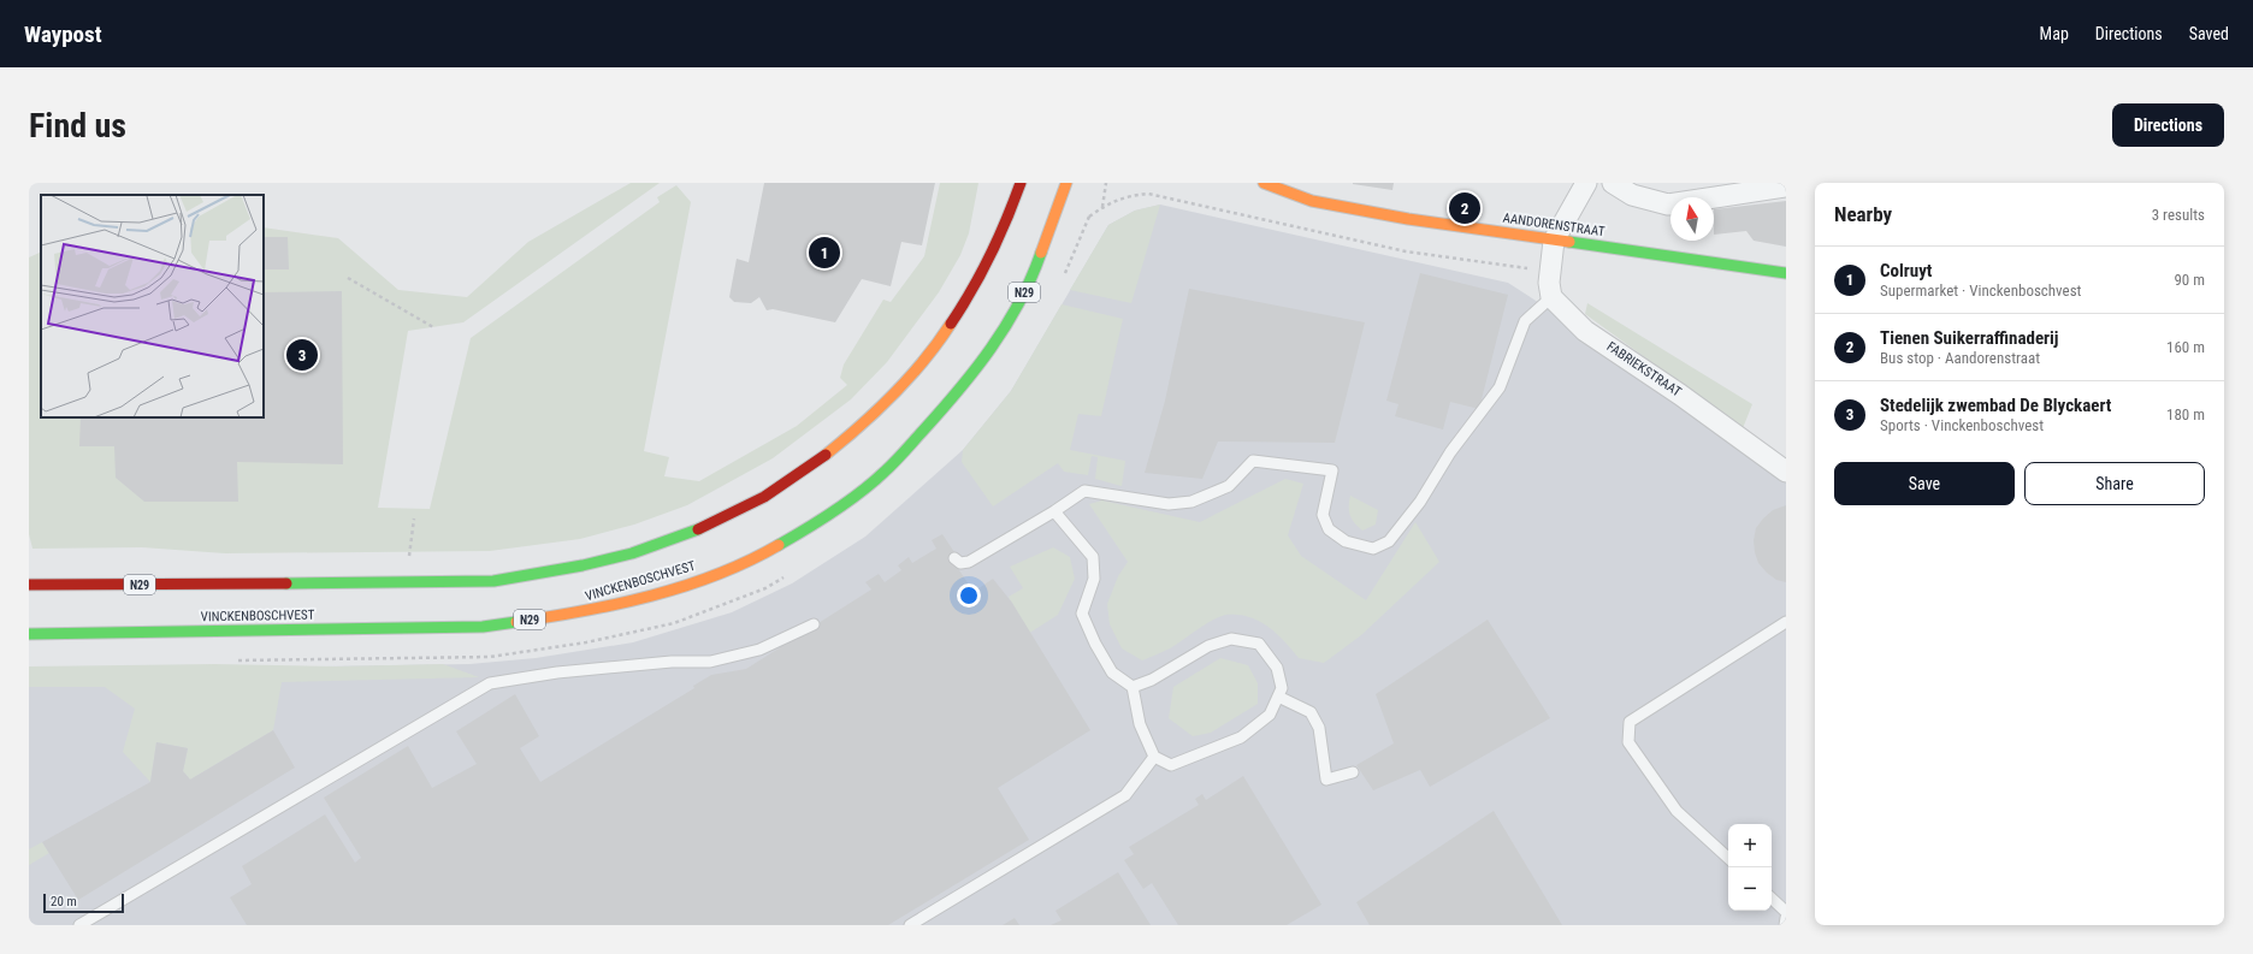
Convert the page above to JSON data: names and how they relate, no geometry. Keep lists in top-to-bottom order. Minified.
{"streets":{"main road":["AANDORENSTRAAT","N29","VINCKENBOSCHVEST"],"street":["FABRIEKSTRAAT"]},"scale_bar":"20 m","north":"top","page":{"header":"Waypost","nav":["Map","Directions","Saved"],"buttons":["Directions",["Save","Share"]],"title":"Find us","heading":["Nearby","3 results"],"pins":["2","1","3"],"list":[{"mark":"1","name":"Colruyt","note":"Supermarket · Vinckenboschvest","value":"90 m"},{"mark":"2","name":"Tienen Suikerraffinaderij","note":"Bus stop · Aandorenstraat","value":"160 m"},{"mark":"3","name":"Stedelijk zwembad De Blyckaert","note":"Sports · Vinckenboschvest","value":"180 m"}],"map_buttons":["+","−"],"scale":"20 m"}}
